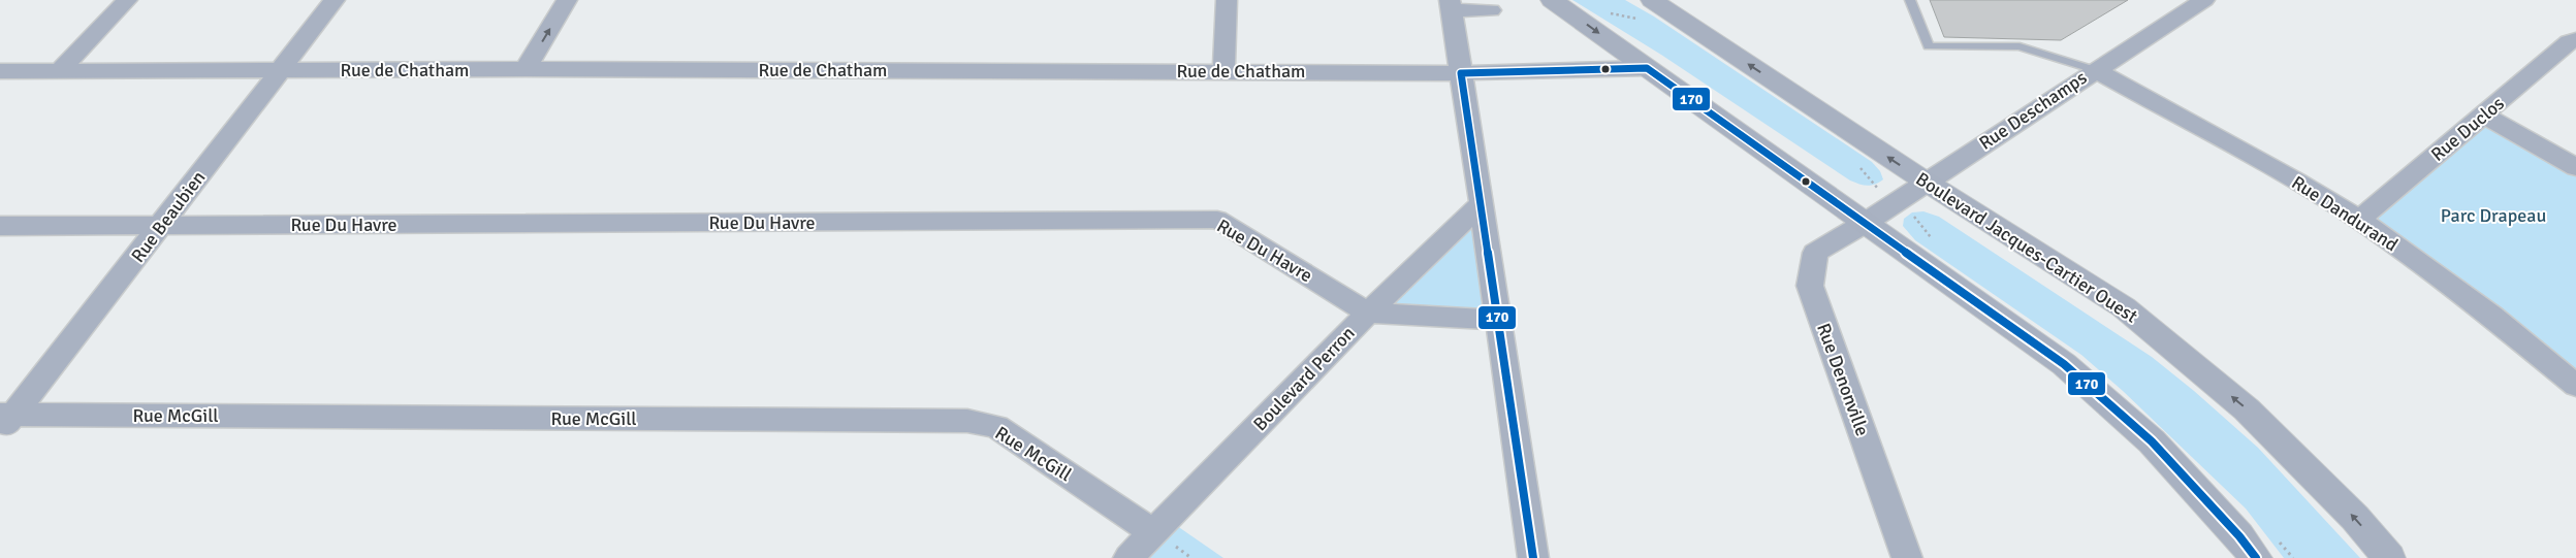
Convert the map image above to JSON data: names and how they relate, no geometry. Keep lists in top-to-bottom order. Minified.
{"streets":{"main road":["Boulevard Jacques-Cartier Ouest"],"street":["Rue de Chatham","Rue Deschamps","Rue Duclos","Rue Dandurand","Rue Beaubien","Rue Du Havre","Boulevard Perron","Rue Denonville","Rue McGill"]},"crossings":[["Rue de Chatham","Rue Beaubien"],["Rue Deschamps","Rue Dandurand"],["Rue Deschamps","Boulevard Jacques-Cartier Ouest"],["Rue Deschamps","Rue Denonville"],["Rue Duclos","Rue Dandurand"],["Rue Beaubien","Rue Du Havre"],["Rue Beaubien","Rue McGill"],["Rue Du Havre","Boulevard Perron"],["Boulevard Perron","Rue McGill"]],"parks":["Parc Drapeau"],"lines":["transit line 170"]}
